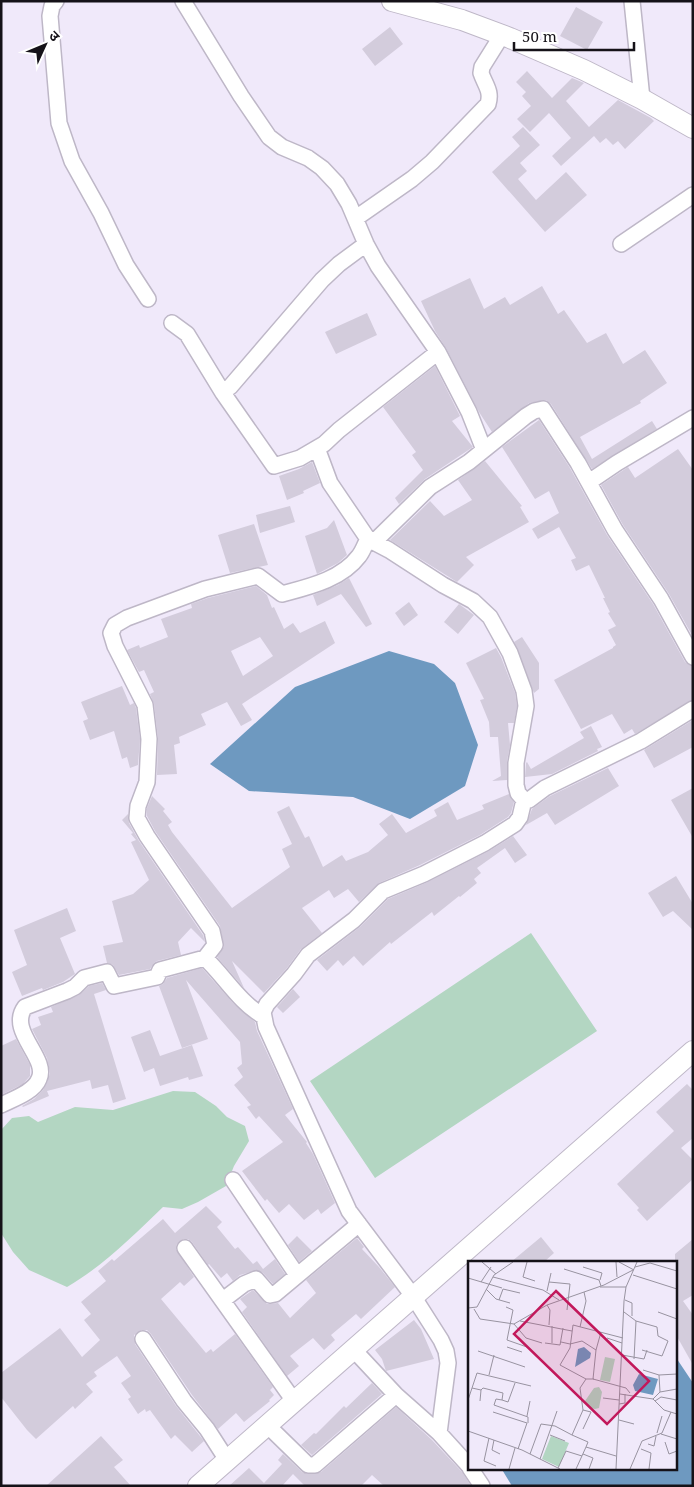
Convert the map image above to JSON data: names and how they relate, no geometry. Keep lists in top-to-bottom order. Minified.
{"scale_bar":"50 m","north":"top right"}
